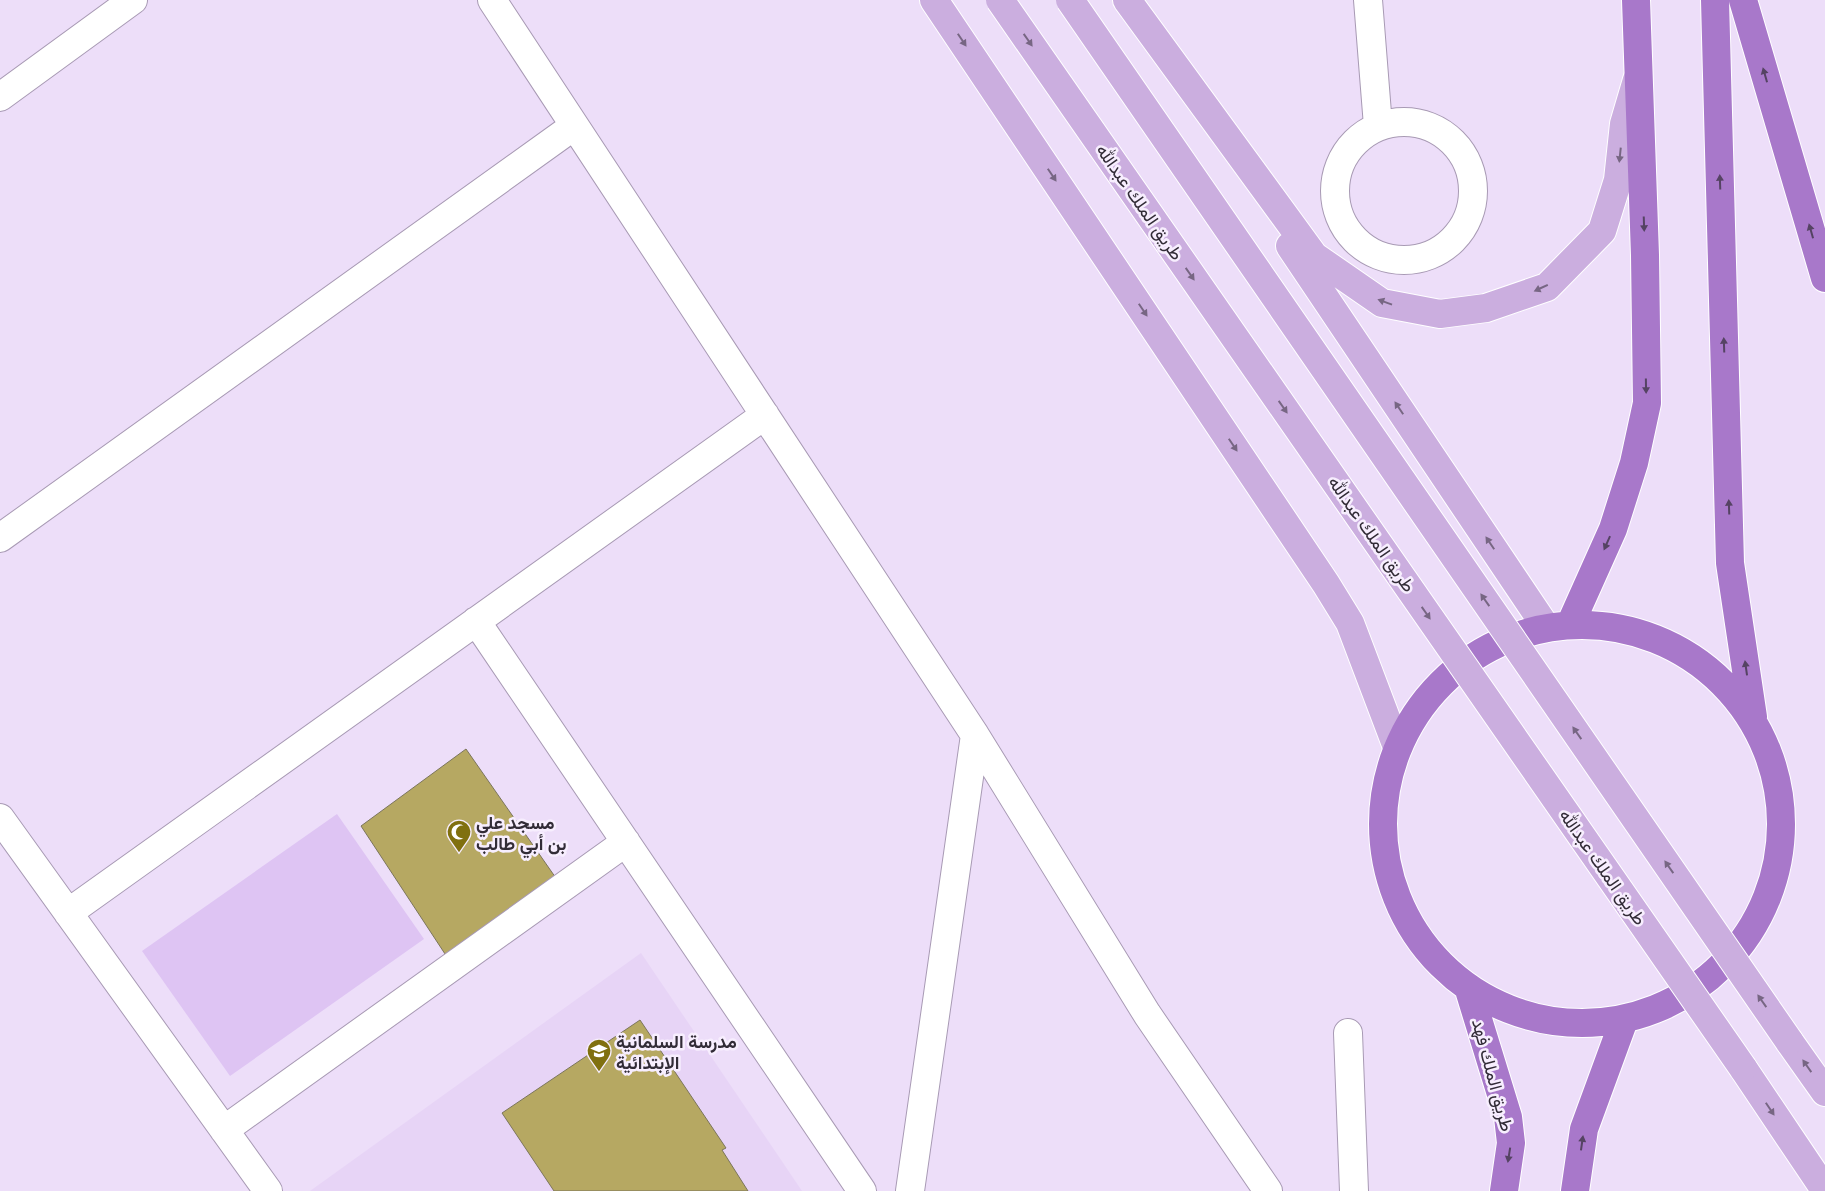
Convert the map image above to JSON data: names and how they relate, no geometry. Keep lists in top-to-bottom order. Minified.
{"streets":{"highway":["طريق الملك فهد"],"main road":["طريق الملك عبدالله"]},"one_way":["طريق الملك فهد"],"places":{"mosque":["مسجد علي بن أبي طالب"],"school or university":["مدرسة السلمانية الإبتدائية"]}}
